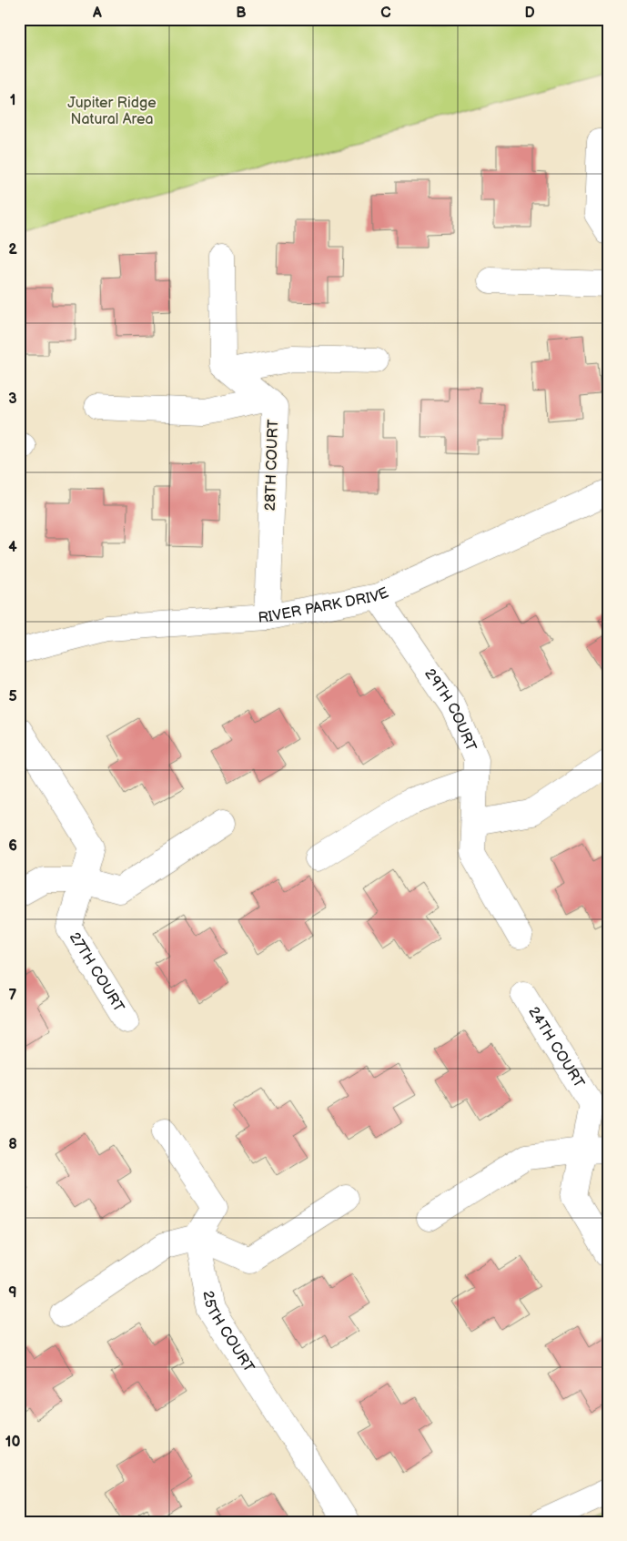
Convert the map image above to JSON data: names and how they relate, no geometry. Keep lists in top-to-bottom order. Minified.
{"streets":{"street":["28TH COURT","RIVER PARK DRIVE","29TH COURT","27TH COURT","24TH COURT","25TH COURT"]},"crossings":[["28TH COURT","RIVER PARK DRIVE"],["RIVER PARK DRIVE","29TH COURT"]],"parks":["Jupiter Ridge Natural Area"],"grid":{"columns":["A","B","C","D"],"rows":["1","2","3","4","5","6","7","8","9","10"]}}
